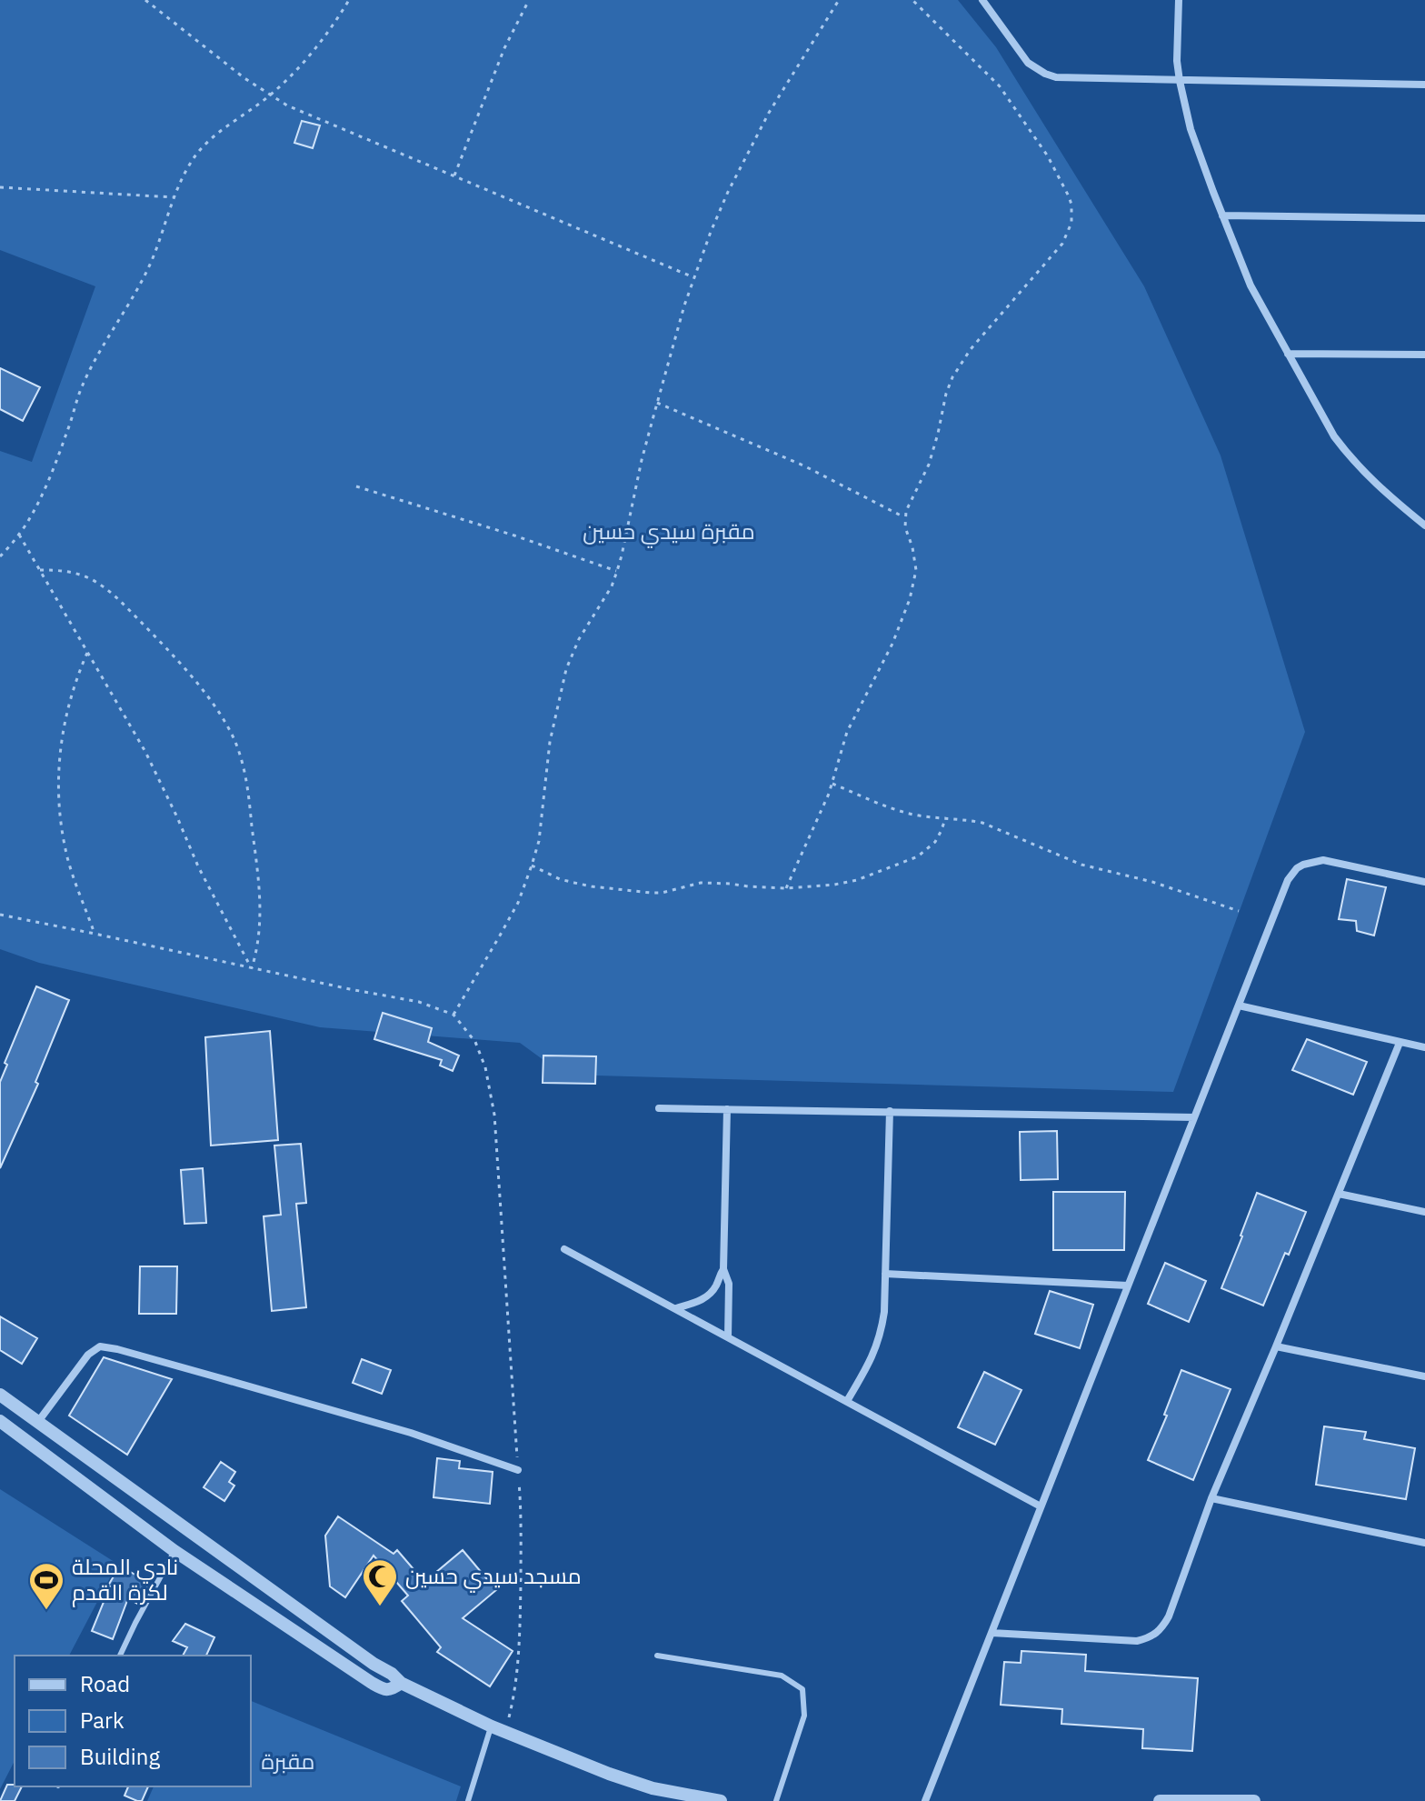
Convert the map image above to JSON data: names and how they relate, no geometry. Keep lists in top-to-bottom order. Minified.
{"parks":["مقبرة سيدي حسين","مقبرة"],"places":{"mosque":["مسجد سيدي حسين"],"sports":["نادي المحلة لكرة القدم"]},"legend":["Road","Park","Building"]}
